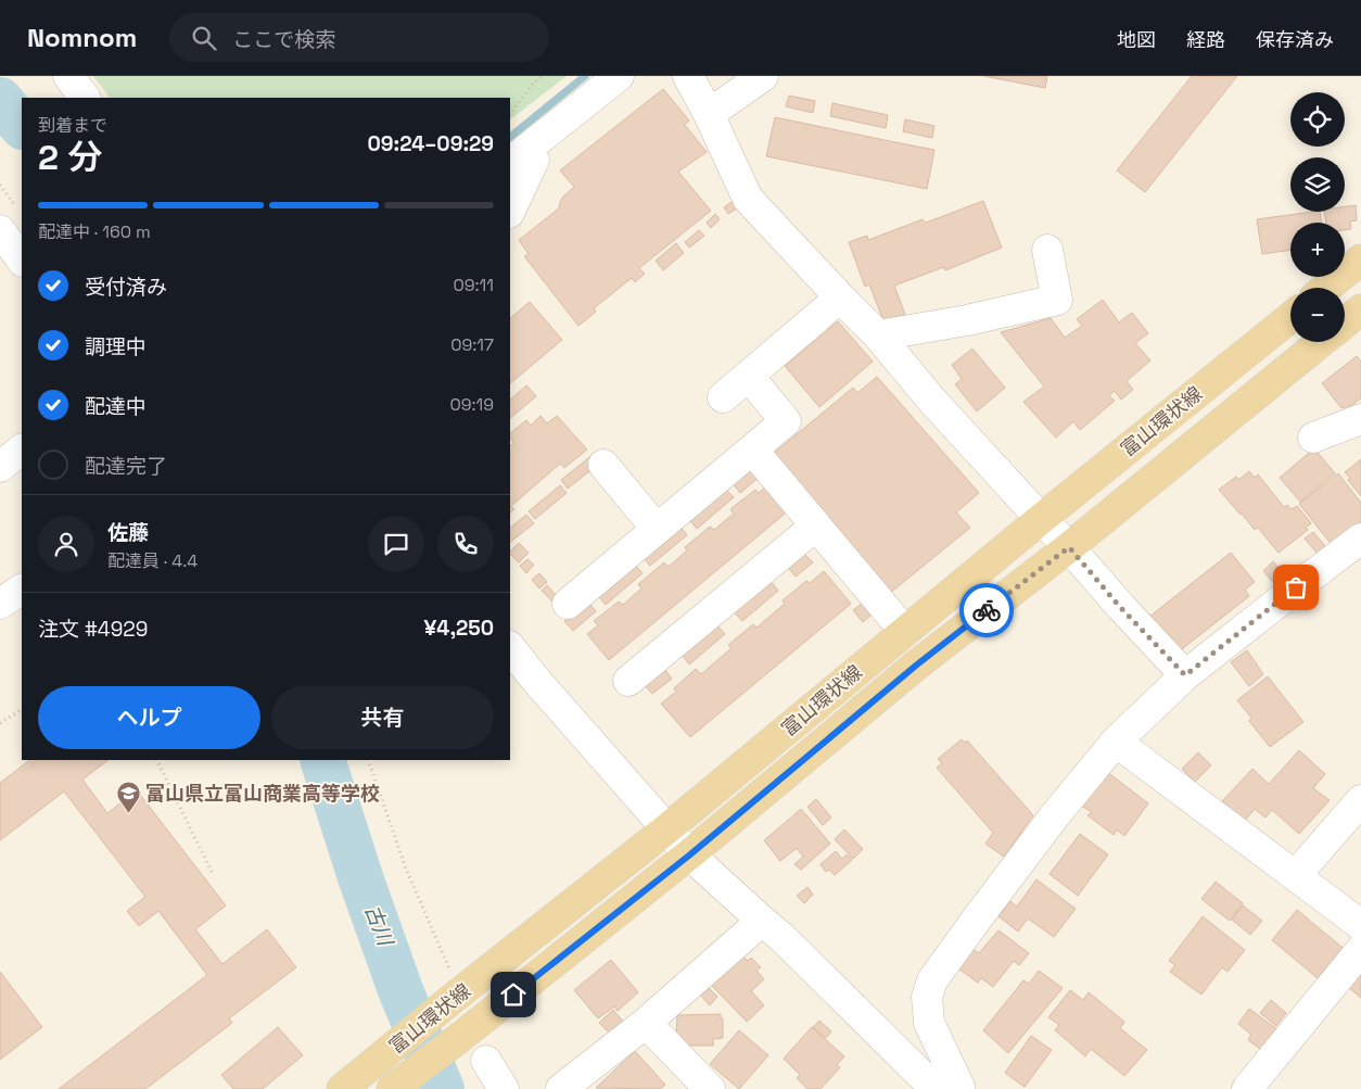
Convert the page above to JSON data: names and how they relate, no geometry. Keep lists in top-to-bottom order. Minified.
{"streets":{"main road":["富山環状線"]},"water":["古川"],"places":{"school or university":["富山県立富山商業高等学校"]},"page":{"header":"Nomnom","search":"ここで検索","nav":["地図","経路","保存済み"],"map_buttons":["+","−"],"heading":["2 分","到着まで","09:24–09:29"],"panel":["佐藤","配達員 · 4.4","注文 #4929","¥4,250"],"bar":"配達中 · 160 m","list":[["受付済み","09:11"],["調理中","09:17"],["配達中","09:19"],"配達完了"],"buttons":["ヘルプ","共有"]}}
